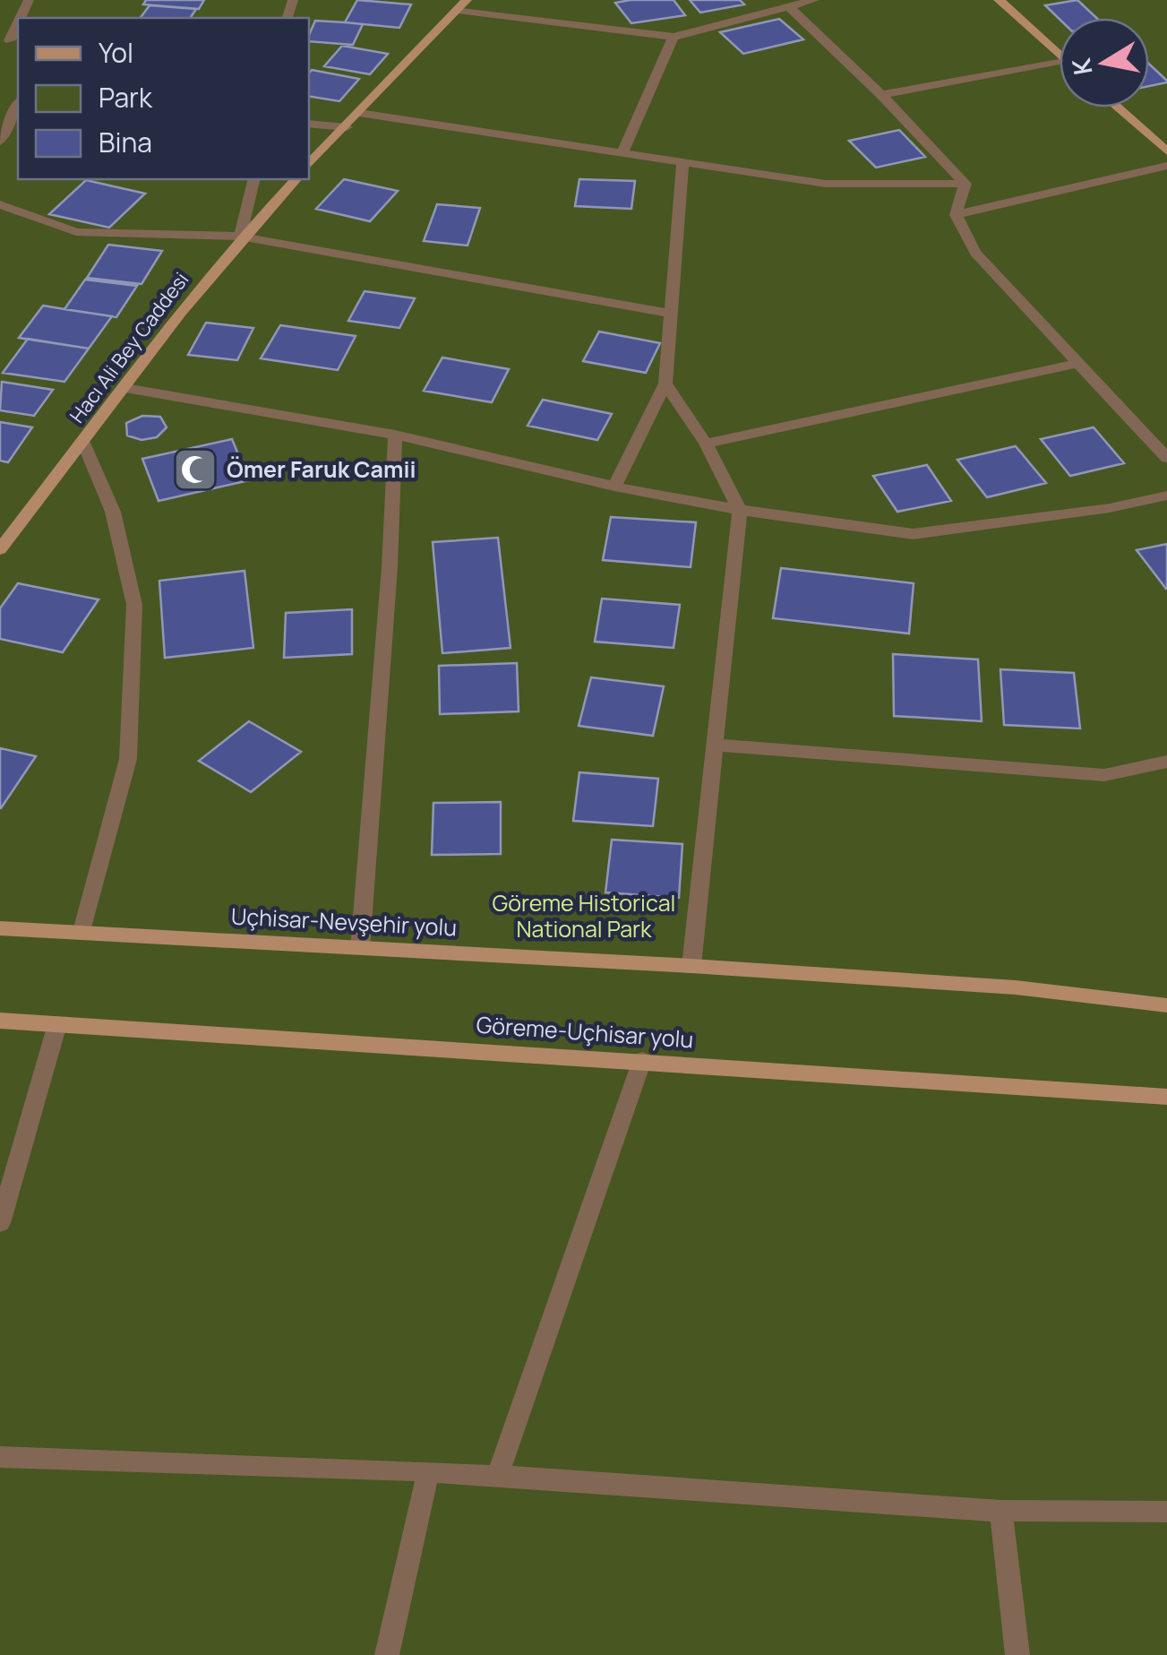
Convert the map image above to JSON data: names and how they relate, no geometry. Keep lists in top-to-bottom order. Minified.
{"streets":{"main road":["Hacı Ali Bey Caddesi","Uçhisar-Nevşehir yolu","Göreme-Uçhisar yolu"]},"parks":["Göreme Historical National Park"],"places":{"mosque":["Ömer Faruk Camii"]},"legend":["Yol","Park","Bina"],"north":"left"}
